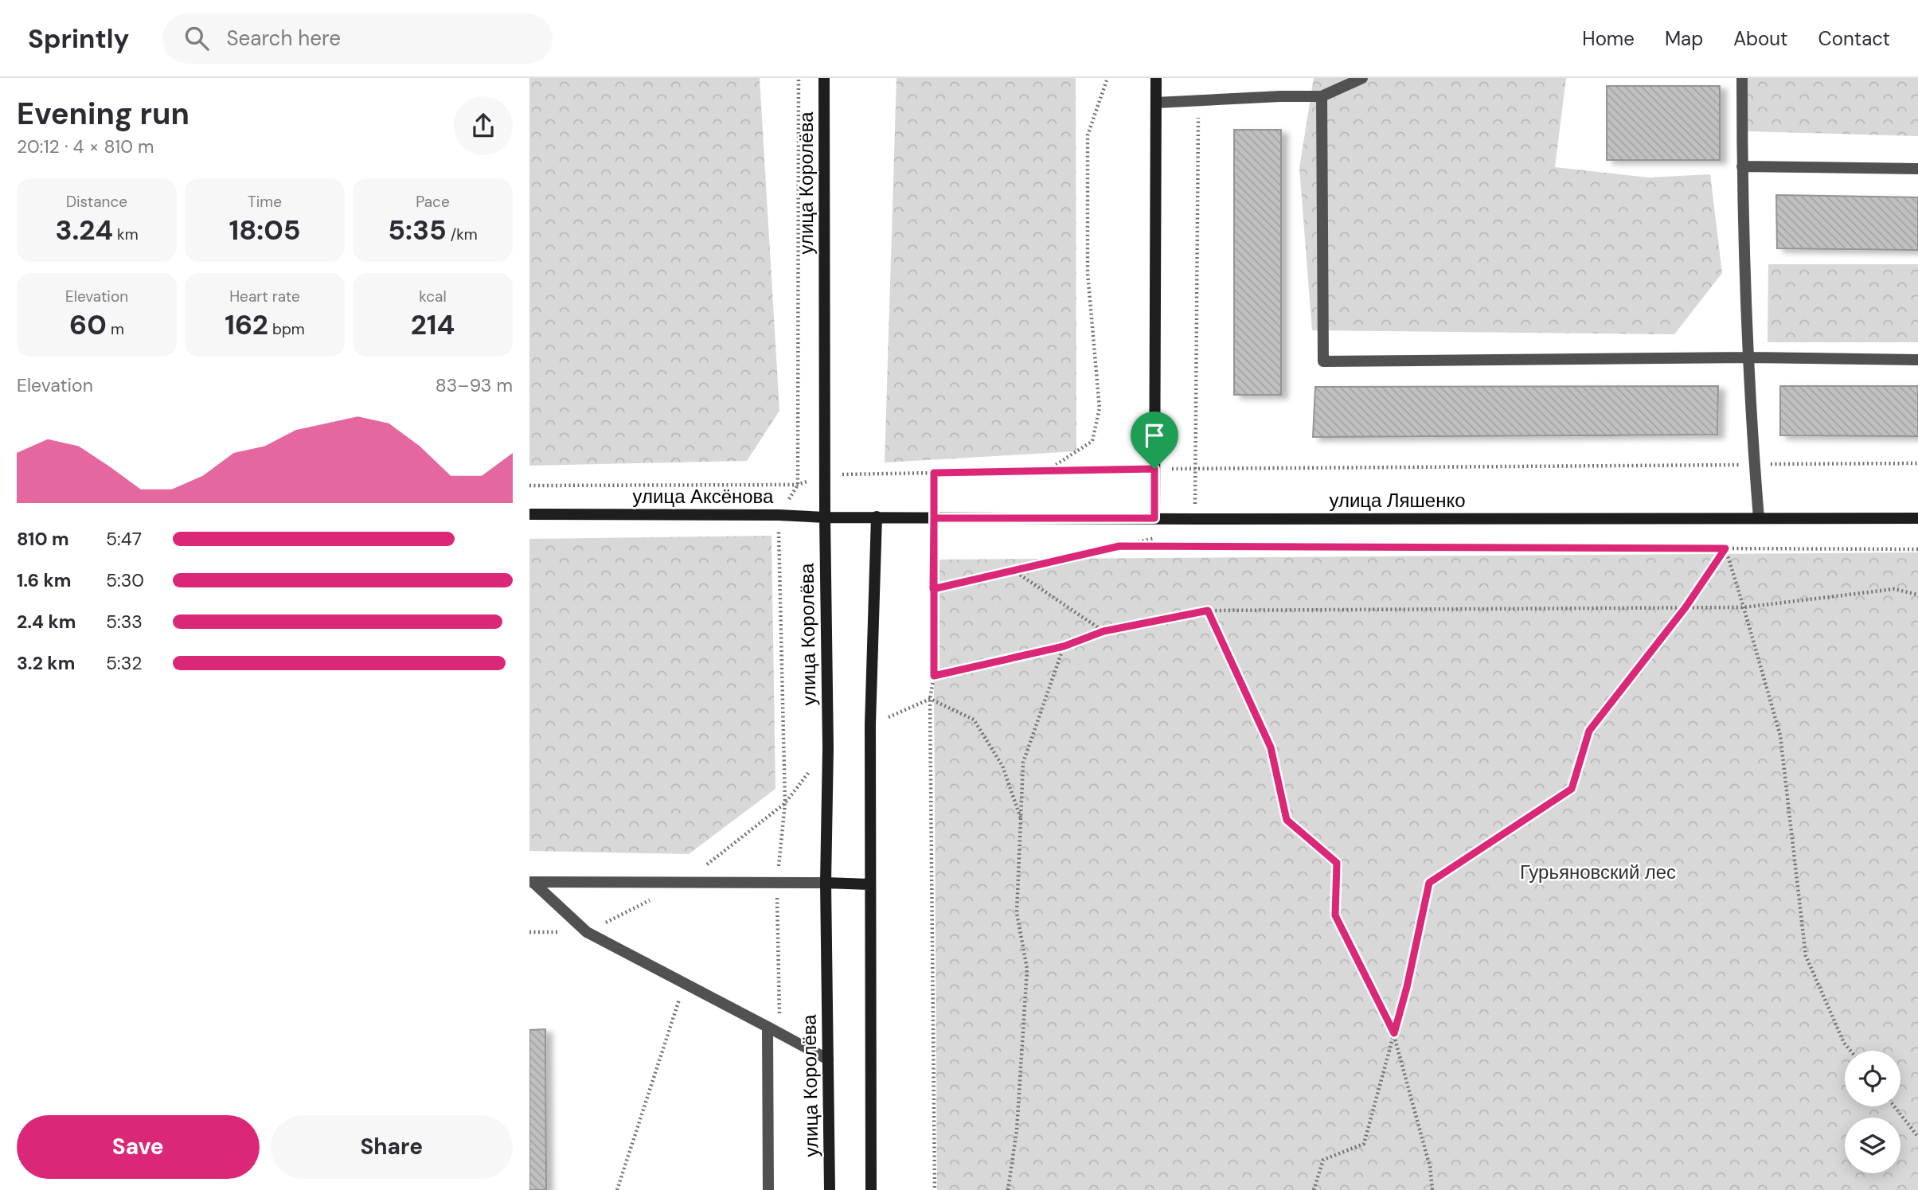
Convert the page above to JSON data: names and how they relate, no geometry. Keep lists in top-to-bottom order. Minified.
{"streets":{"main road":["улица Королёва","улица Аксёнова","улица Ляшенко"]},"crossings":[["улица Королёва","улица Аксёнова"],["улица Аксёнова","улица Ляшенко"]],"parks":["Гурьяновский лес"],"page":{"header":"Sprintly","search":"Search here","nav":["Home","Map","About","Contact"],"heading":["Evening run","20:12 · 4 × 810 m"],"stats":[["Distance","3.24 km"],["Time","18:05"],["Pace","5:35 /km"],["Elevation","60 m"],["Heart rate","162 bpm"],["kcal","214"]],"chart":["Elevation","83–93 m"],"list":[{"name":"810 m","note":"5:47"},{"name":"1.6 km","note":"5:30"},{"name":"2.4 km","note":"5:33"},{"name":"3.2 km","note":"5:32"}],"buttons":["Save","Share"]}}
